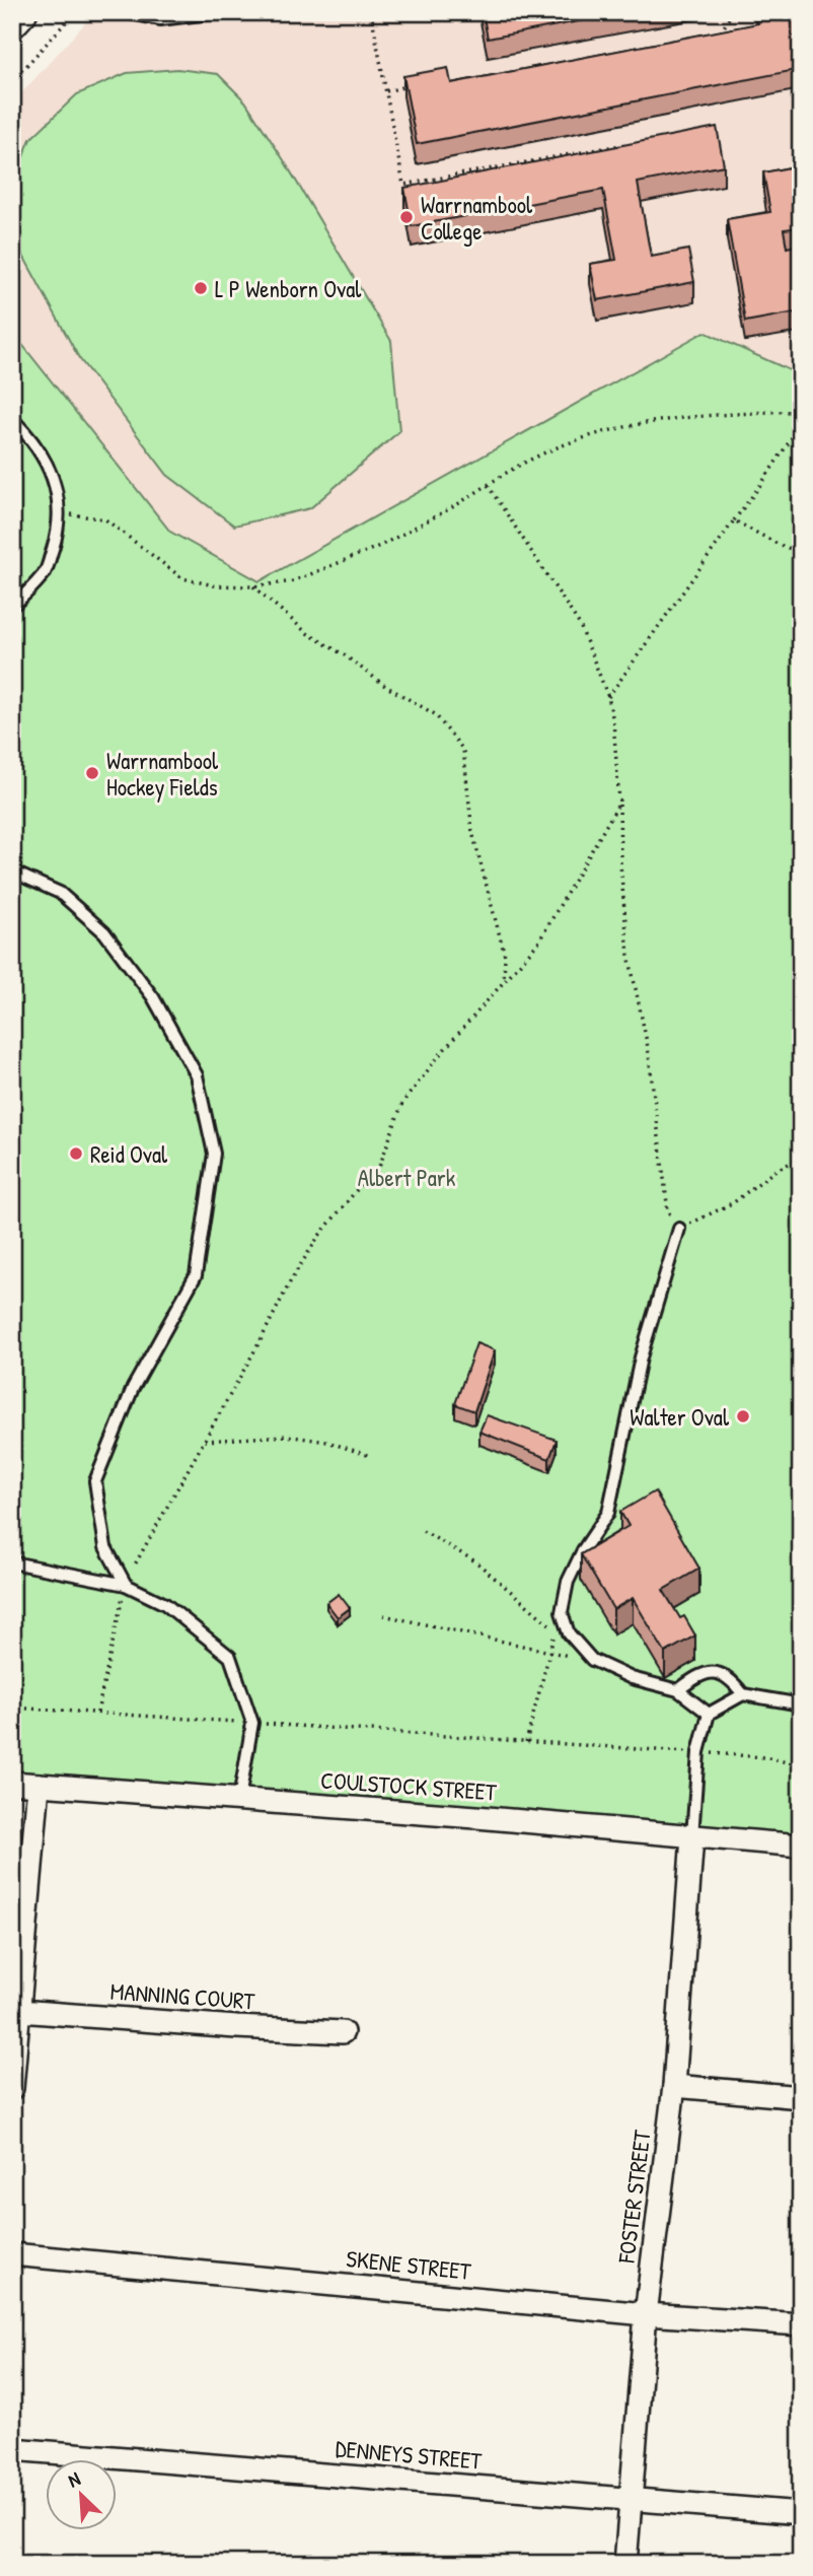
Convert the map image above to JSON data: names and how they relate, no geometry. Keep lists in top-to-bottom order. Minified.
{"streets":{"street":["COULSTOCK STREET","MANNING COURT","FOSTER STREET","SKENE STREET","DENNEYS STREET"]},"crossings":[["COULSTOCK STREET","FOSTER STREET"],["FOSTER STREET","SKENE STREET"],["FOSTER STREET","DENNEYS STREET"]],"parks":["Albert Park"],"places":["Warrnambool College","L P Wenborn Oval","Warrnambool Hockey Fields","Reid Oval","Walter Oval"],"north":"top left"}
